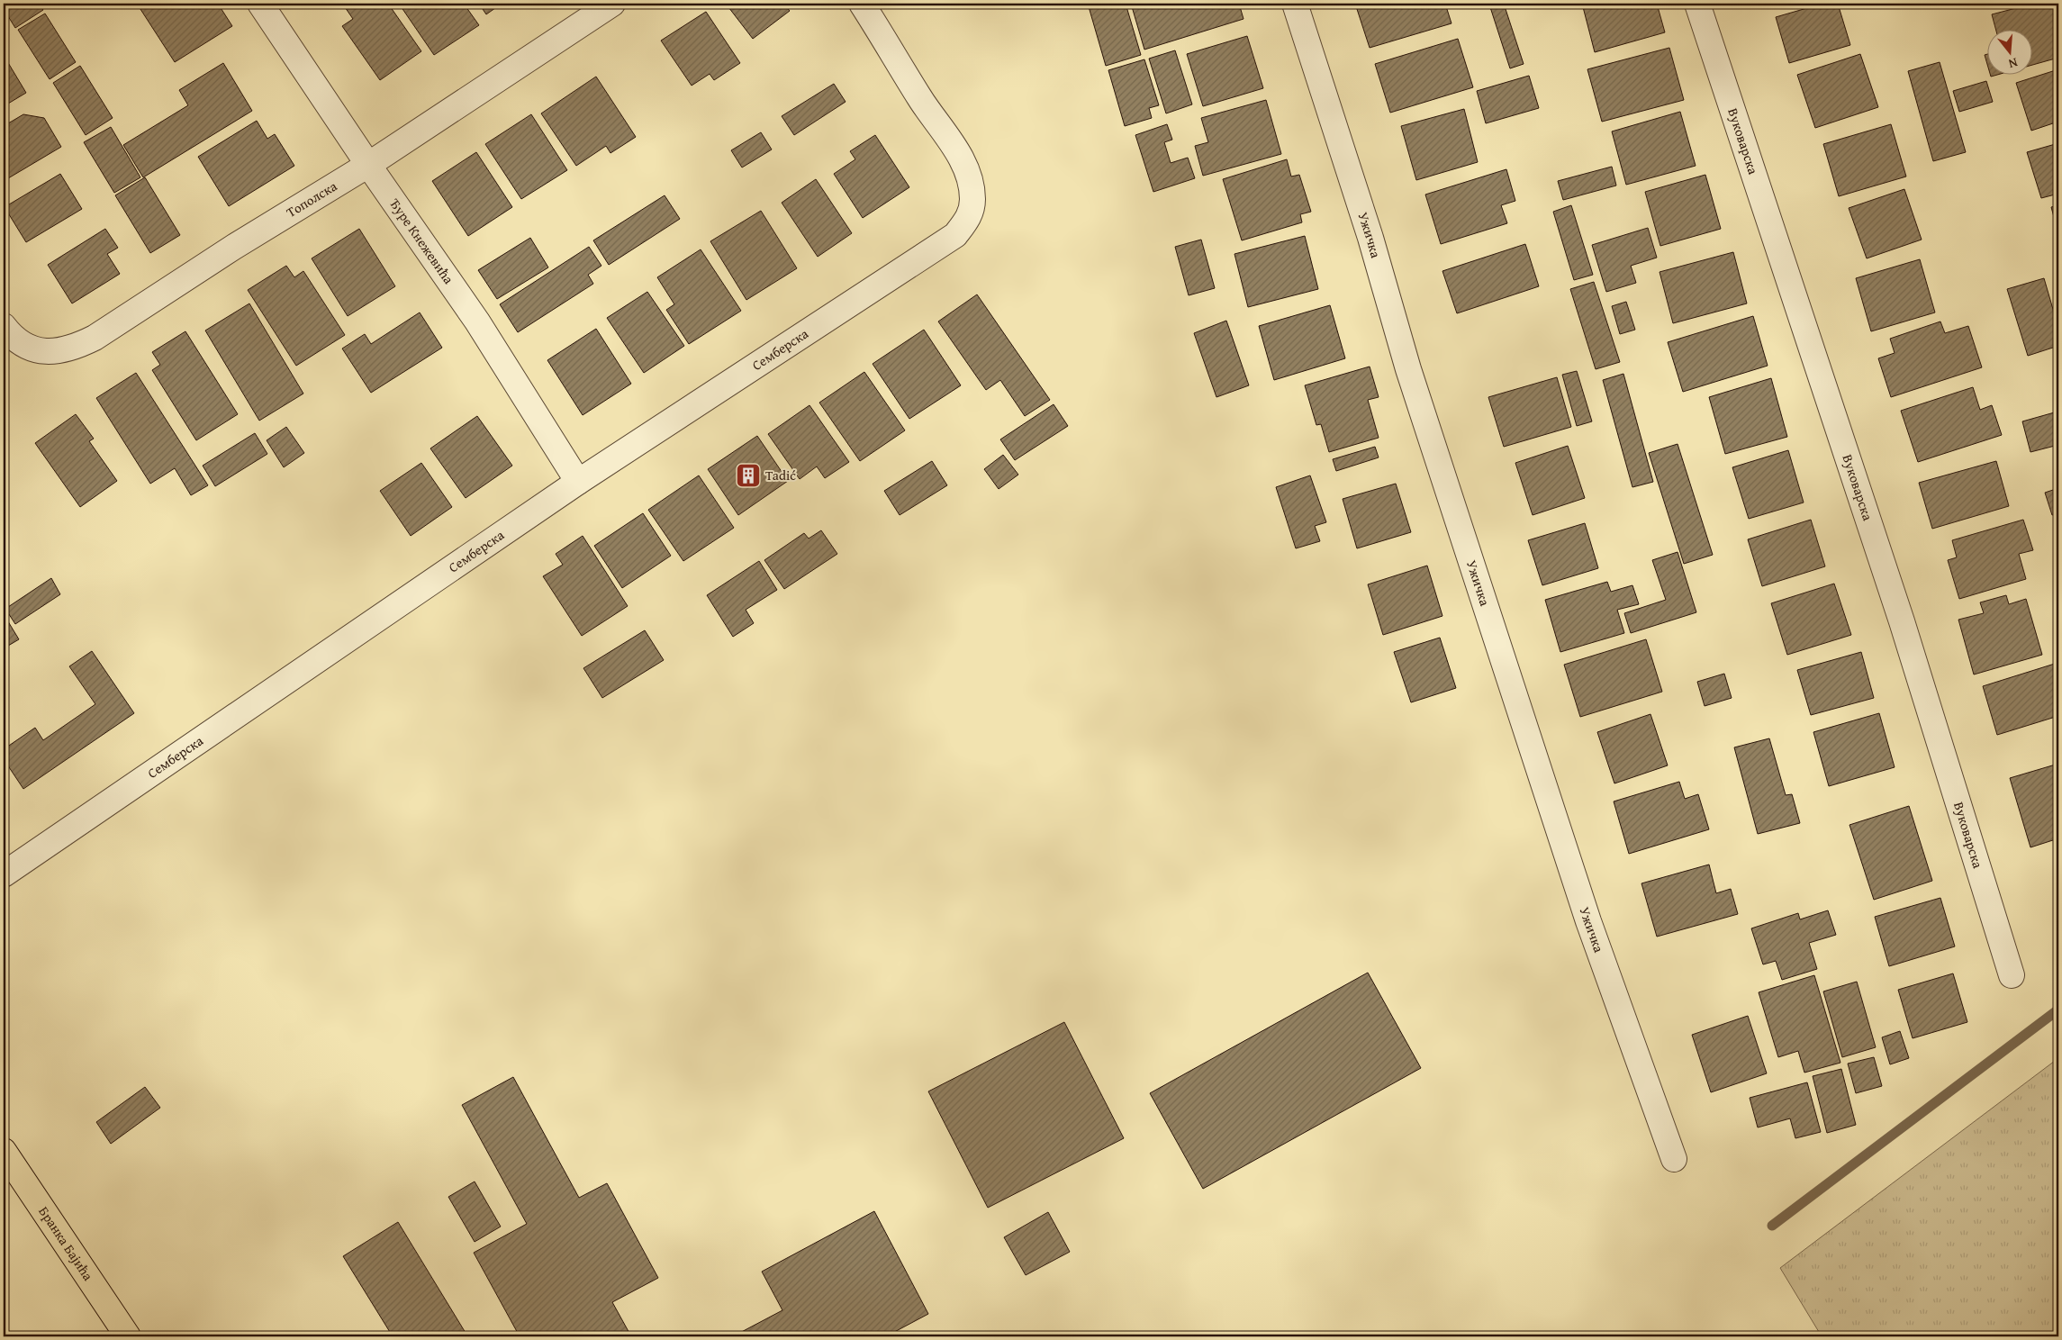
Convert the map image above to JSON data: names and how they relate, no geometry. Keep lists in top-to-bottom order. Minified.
{"streets":{"main road":["Бранка Бајића"],"street":["Вуковарска","Тополска","Ужичка","Ђуре Кнежевића","Семберска"]},"crossings":[["Тополска","Ђуре Кнежевића"],["Ђуре Кнежевића","Семберска"]],"places":{"building":["Tadić"]},"north":"bottom"}
